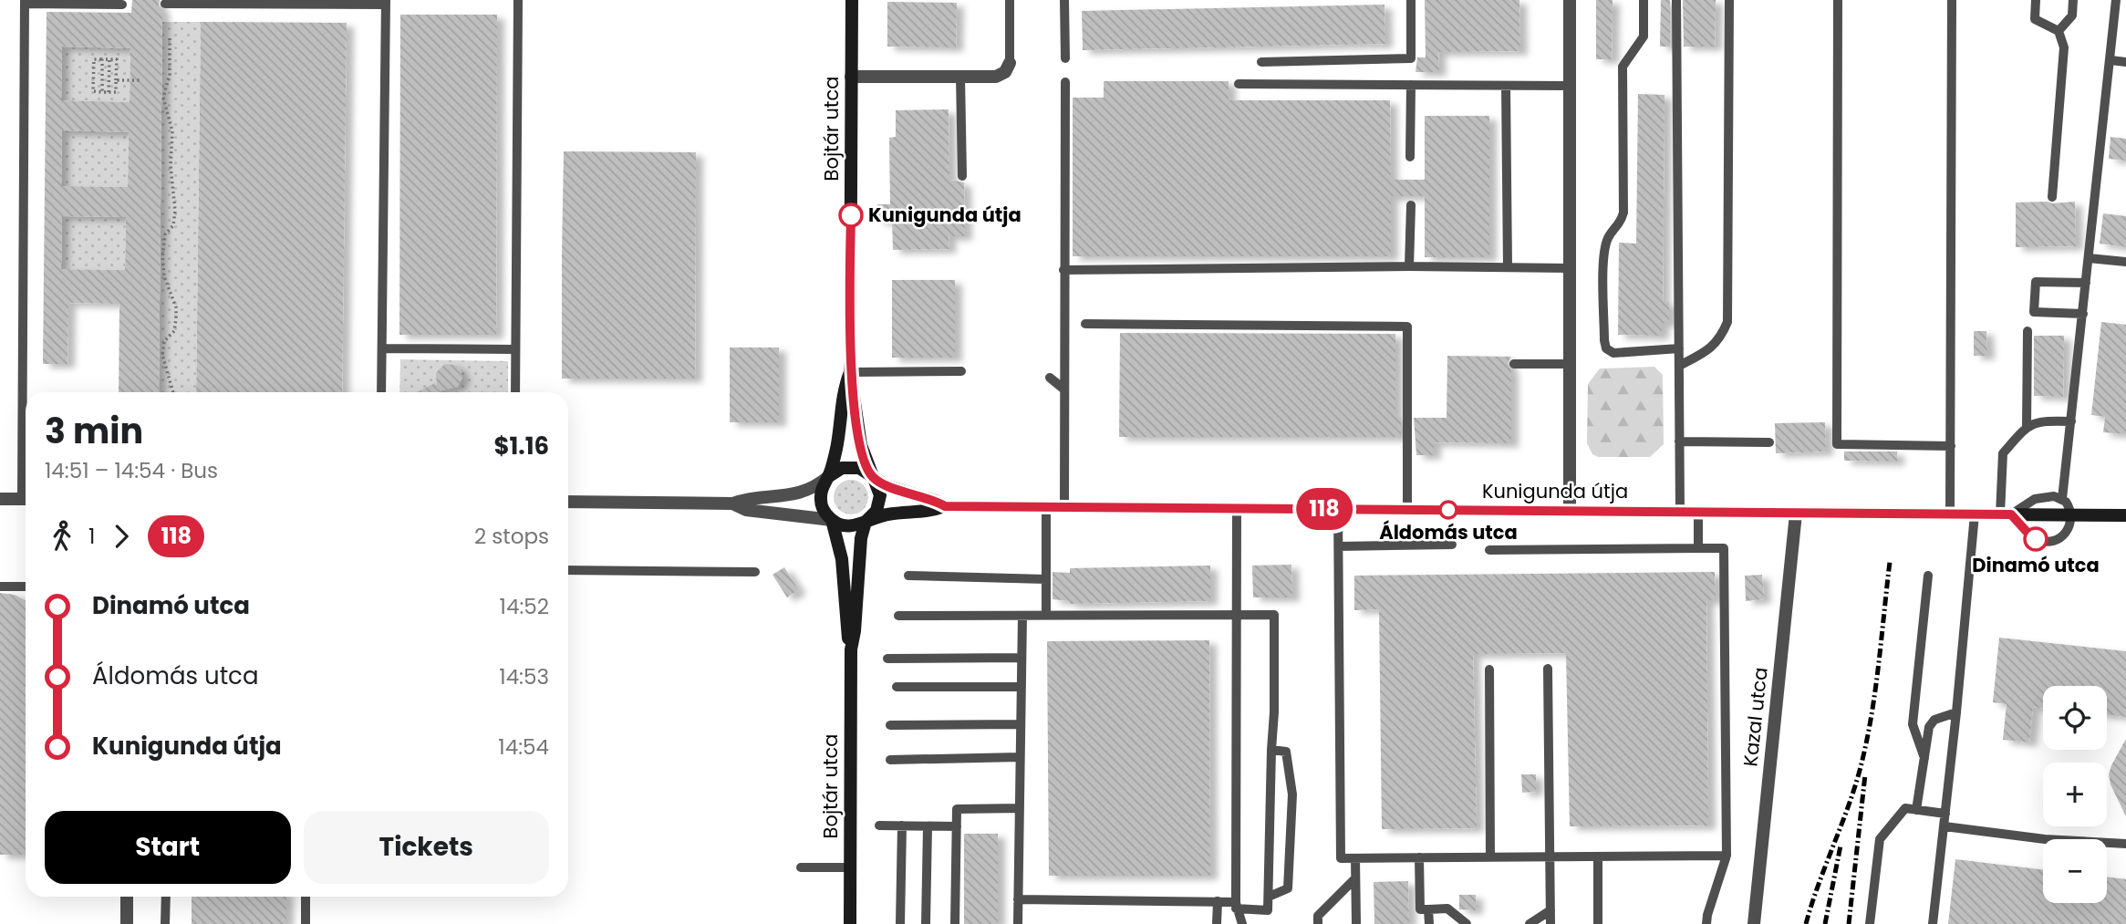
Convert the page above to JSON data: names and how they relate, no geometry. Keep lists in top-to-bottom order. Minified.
{"streets":{"street":["Bojtár utca","Kunigunda útja","Kazal utca"]},"crossings":[["Bojtár utca","Kunigunda útja"],["Kunigunda útja","Kazal utca"]],"places":["Kunigunda útja","Áldomás utca","Dinamó utca"],"lines":["bus line 118"],"page":{"on_map":"118","heading":["3 min","14:51 – 14:54 · Bus","$1.16"],"legs":["1","118","2 stops"],"list":[{"name":"Dinamó utca","value":"14:52"},{"name":"Áldomás utca","value":"14:53"},{"name":"Kunigunda útja","value":"14:54"}],"map_buttons":["+","−"],"buttons":["Start","Tickets"]}}
